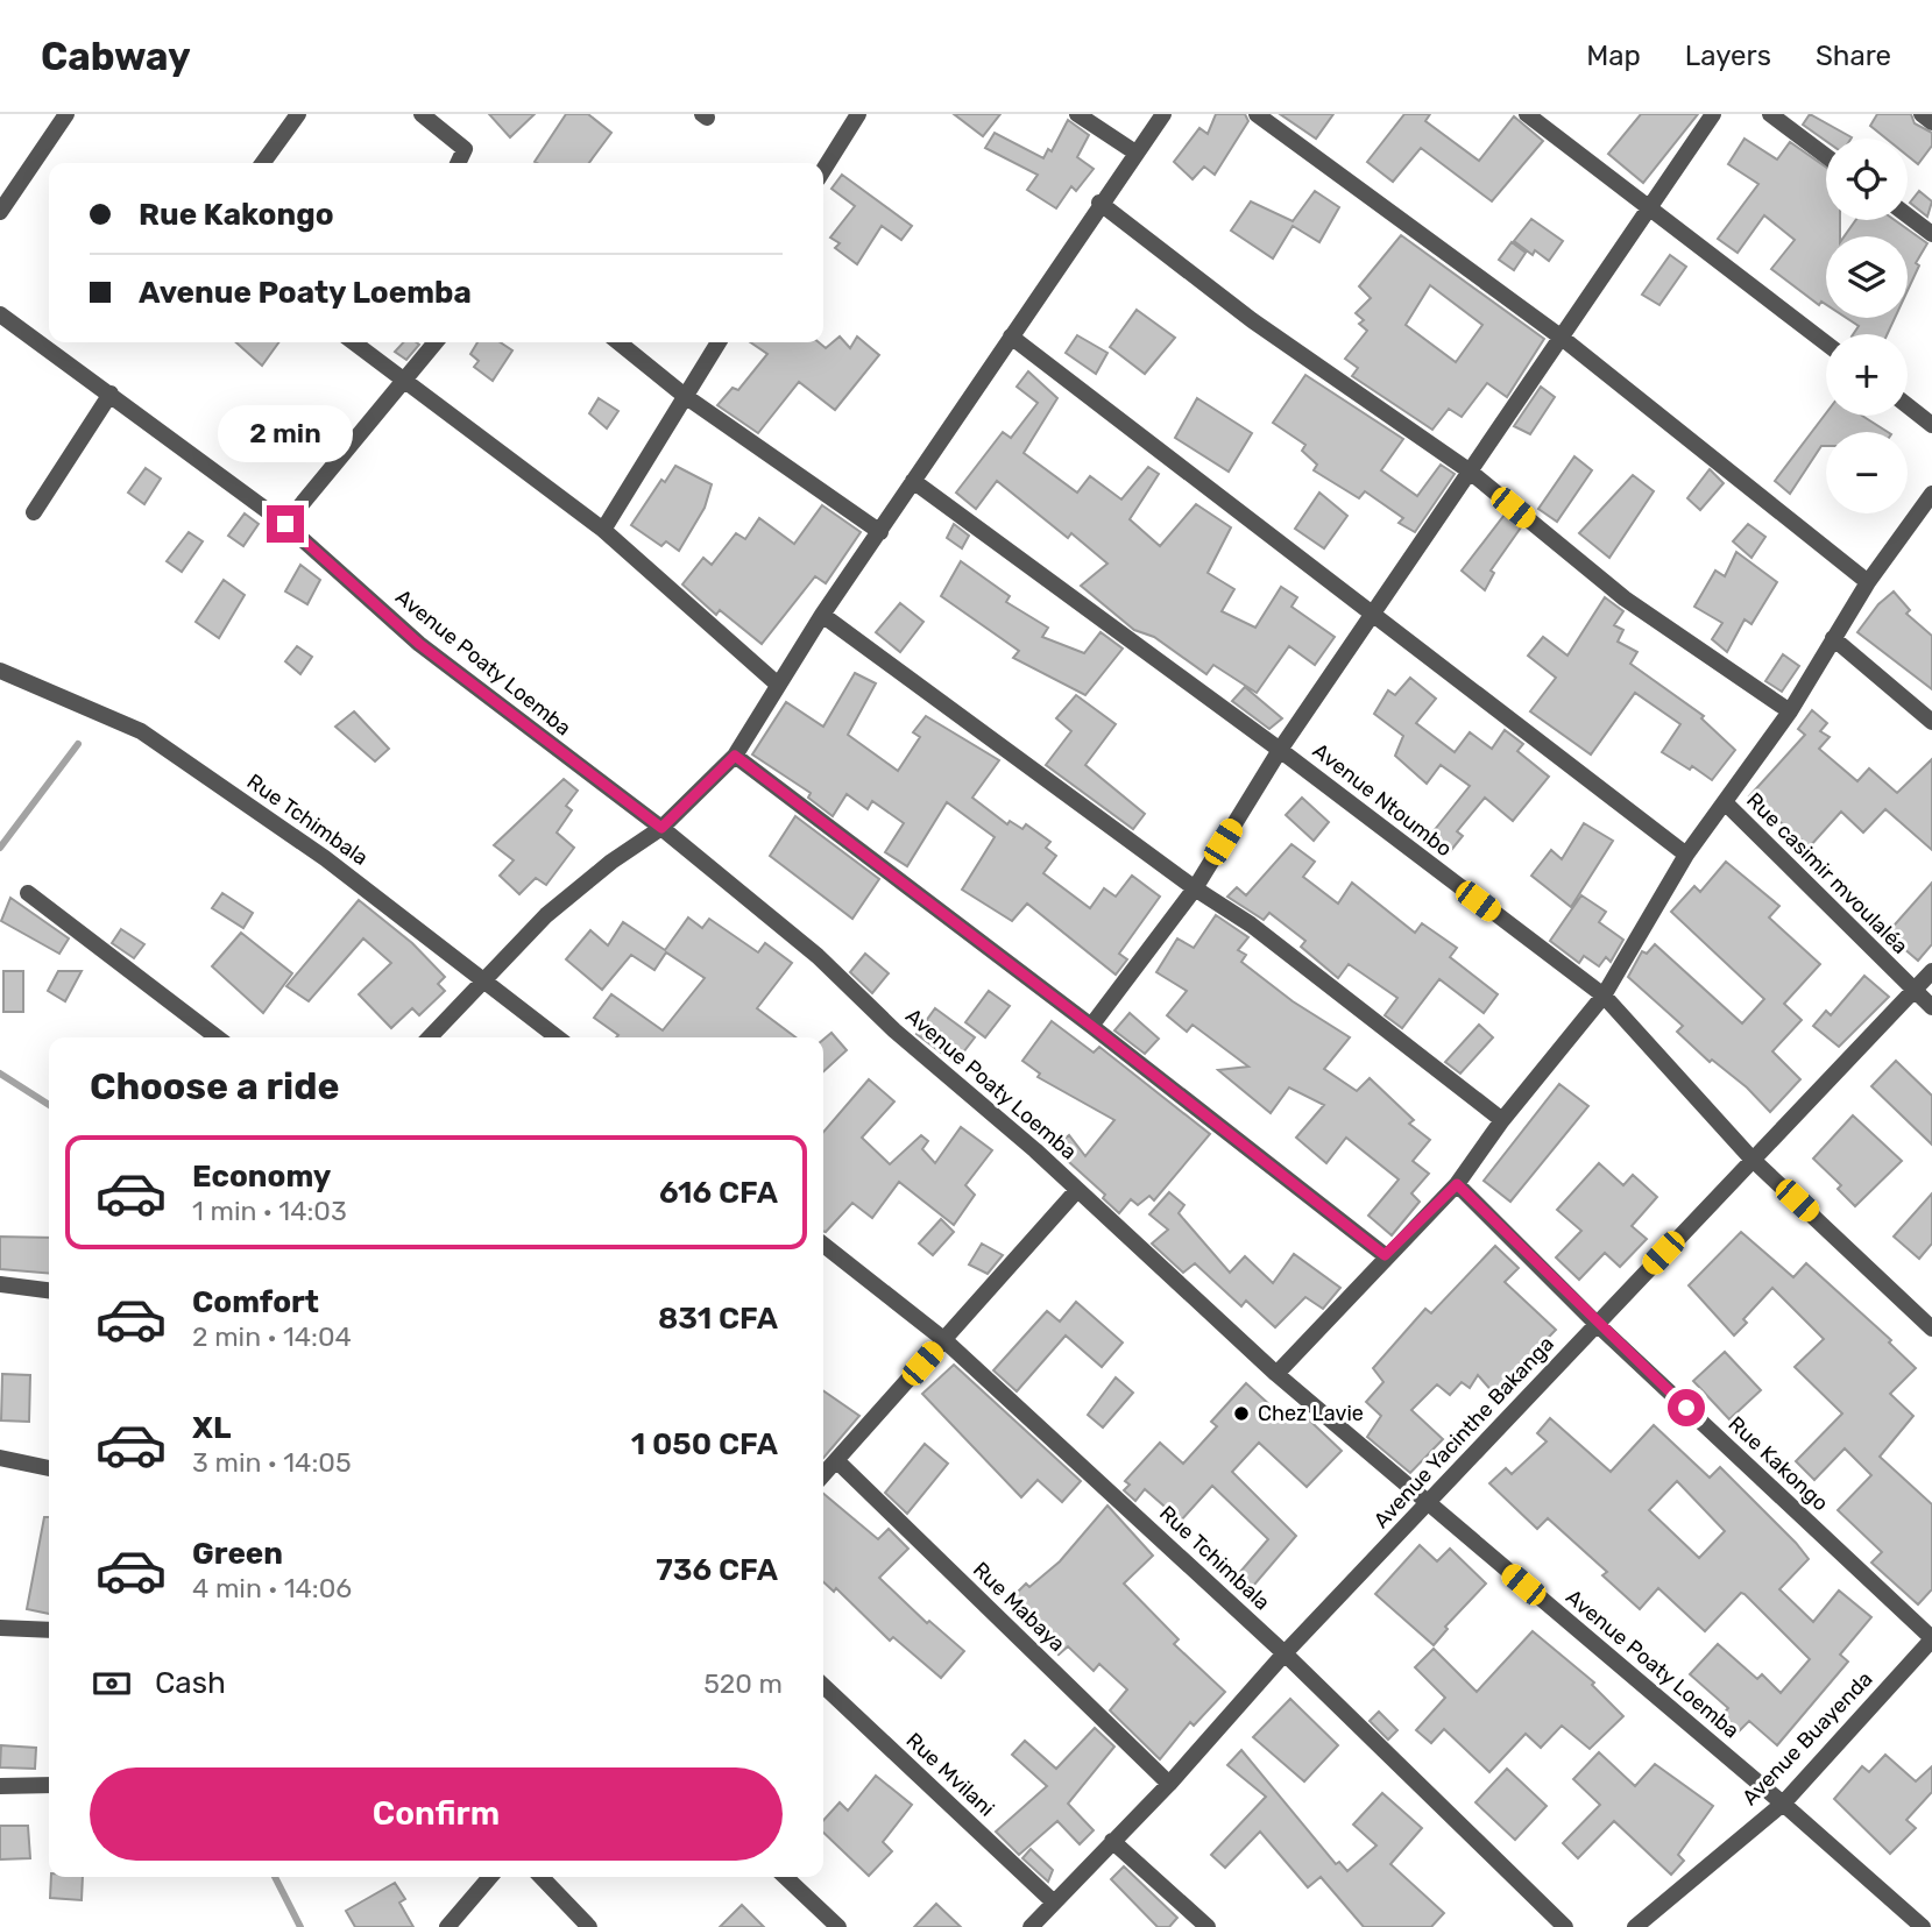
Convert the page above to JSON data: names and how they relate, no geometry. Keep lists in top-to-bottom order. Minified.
{"streets":{"street":["Avenue Poaty Loemba","Avenue Ntoumbo","Rue Tchimbala","Rue casimir mvoulaléa","Avenue Yacinthe Bakanga","Rue Kakongo","Rue Mabaya","Avenue Buayenda","Rue Mvilani"]},"crossings":[["Avenue Poaty Loemba","Avenue Yacinthe Bakanga"],["Avenue Poaty Loemba","Avenue Buayenda"],["Avenue Ntoumbo","Avenue Yacinthe Bakanga"],["Rue Tchimbala","Avenue Yacinthe Bakanga"],["Rue casimir mvoulaléa","Avenue Yacinthe Bakanga"],["Avenue Yacinthe Bakanga","Rue Kakongo"],["Avenue Yacinthe Bakanga","Rue Mabaya"],["Avenue Yacinthe Bakanga","Rue Mvilani"],["Rue Kakongo","Avenue Buayenda"]],"places":["Chez Lavie"],"page":{"header":"Cabway","nav":["Map","Layers","Share"],"map_buttons":["+","−"],"banner":["Rue Kakongo","Avenue Poaty Loemba"],"bubble":"2 min","heading":"Choose a ride","list":[{"name":"Economy","note":"1 min · 14:03","value":"616 CFA"},{"name":"Comfort","note":"2 min · 14:04","value":"831 CFA"},{"name":"XL","note":"3 min · 14:05","value":"1 050 CFA"},{"name":"Green","note":"4 min · 14:06","value":"736 CFA"}],"pay":["Cash","520 m"],"buttons":"Confirm"}}
